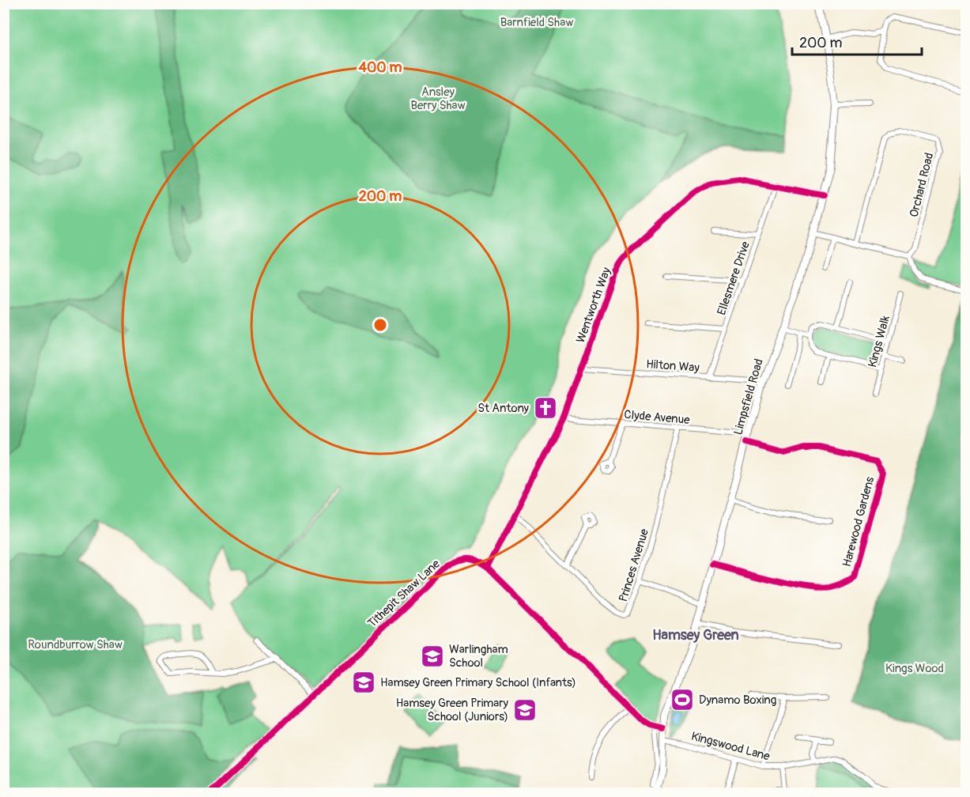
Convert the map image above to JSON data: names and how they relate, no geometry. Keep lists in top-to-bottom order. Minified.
{"streets":{"main road":["Limpsfield Road","Tithepit Shaw Lane"],"street":["Orchard Road","Ellesmere Drive","Wentworth Way","Kings Walk","Hilton Way","Clyde Avenue","Harewood Gardens","Princes Avenue","Kingswood Lane"]},"crossings":[["Ellesmere Drive","Wentworth Way"],["Ellesmere Drive","Hilton Way"],["Wentworth Way","Hilton Way"],["Wentworth Way","Limpsfield Road"],["Wentworth Way","Clyde Avenue"],["Wentworth Way","Princes Avenue"],["Wentworth Way","Tithepit Shaw Lane"],["Hilton Way","Limpsfield Road"],["Limpsfield Road","Clyde Avenue"],["Limpsfield Road","Harewood Gardens"],["Limpsfield Road","Tithepit Shaw Lane"],["Limpsfield Road","Kingswood Lane"],["Clyde Avenue","Princes Avenue"]],"districts":["Hamsey Green"],"parks":["Barnfield Shaw","Ansley Berry Shaw","Roundburrow Shaw","Kings Wood"],"places":{"church":["St Antony"],"school or university":["Warlingham School","Hamsey Green Primary School (Infants)","Hamsey Green Primary School (Juniors)"],"sports":["Dynamo Boxing"]},"scale_bar":"200 m","rings":["400 m","200 m"]}
